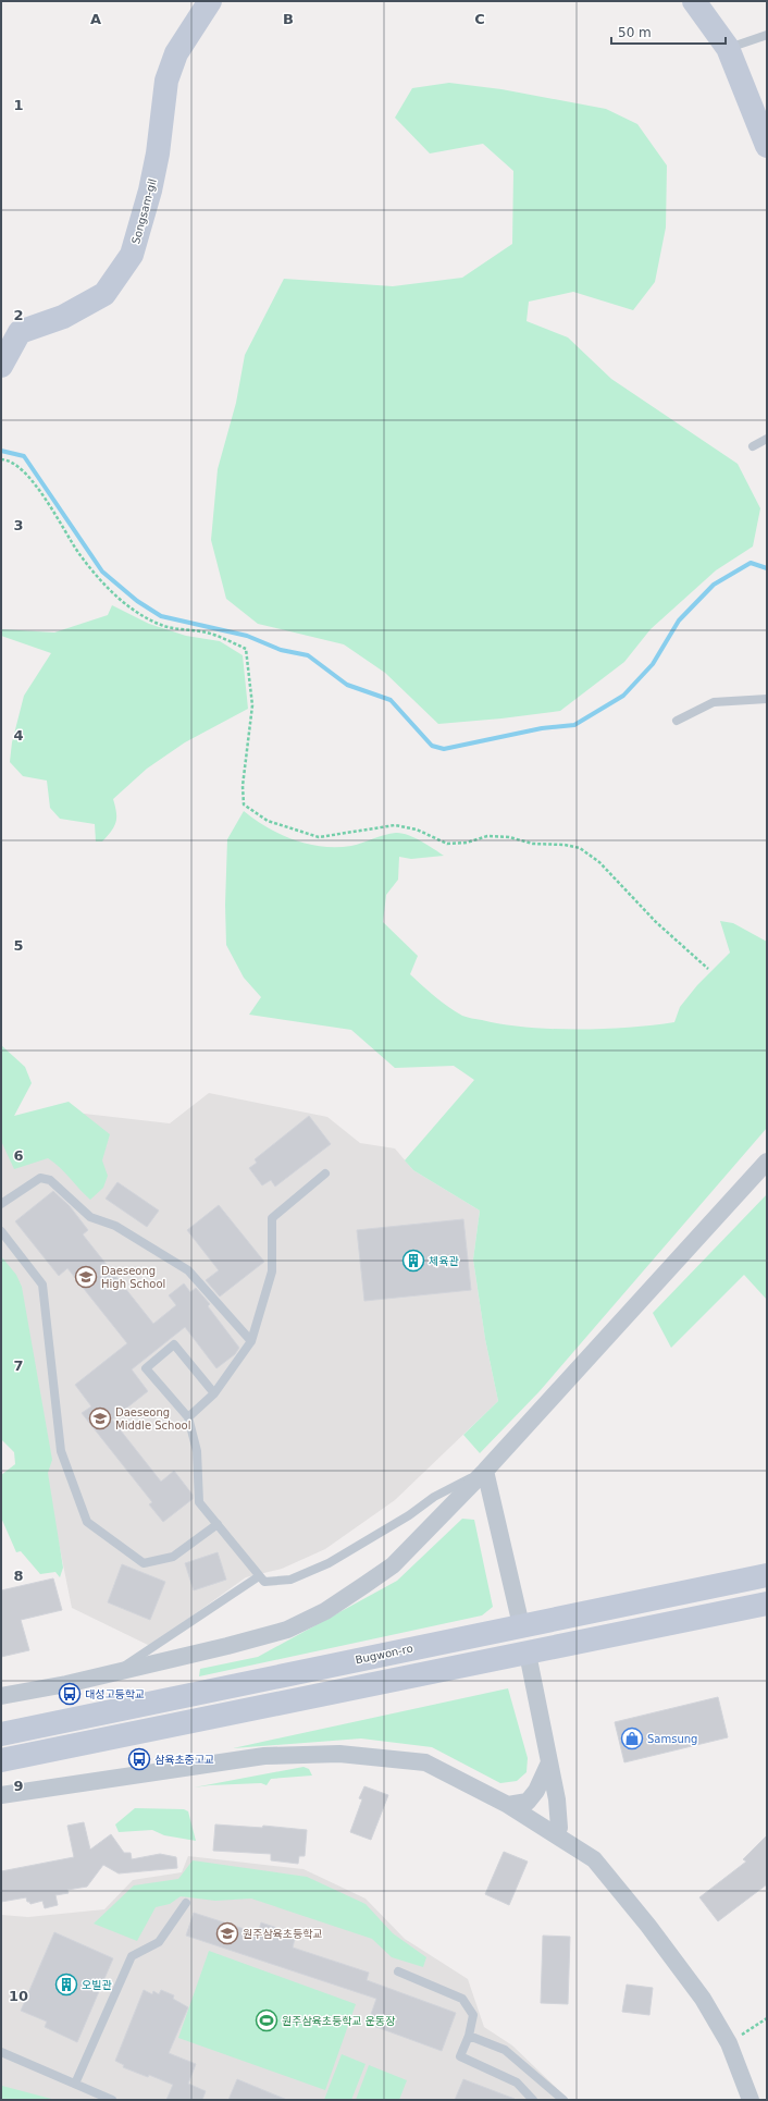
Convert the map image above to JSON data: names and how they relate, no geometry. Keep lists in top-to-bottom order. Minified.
{"streets":{"street":["Songsam-gil","Bugwon-ro"]},"places":{"building":["체육관","오빌관"],"school or university":["Daeseong High School","Daeseong Middle School","원주삼육초등학교"],"bus stop":["대성고등학교","삼육초중고교"],"shop":["Samsung"],"sports":["원주삼육초등학교 운동장"]},"scale_bar":"50 m","grid":{"columns":["A","B","C"],"rows":["1","2","3","4","5","6","7","8","9","10"]}}
